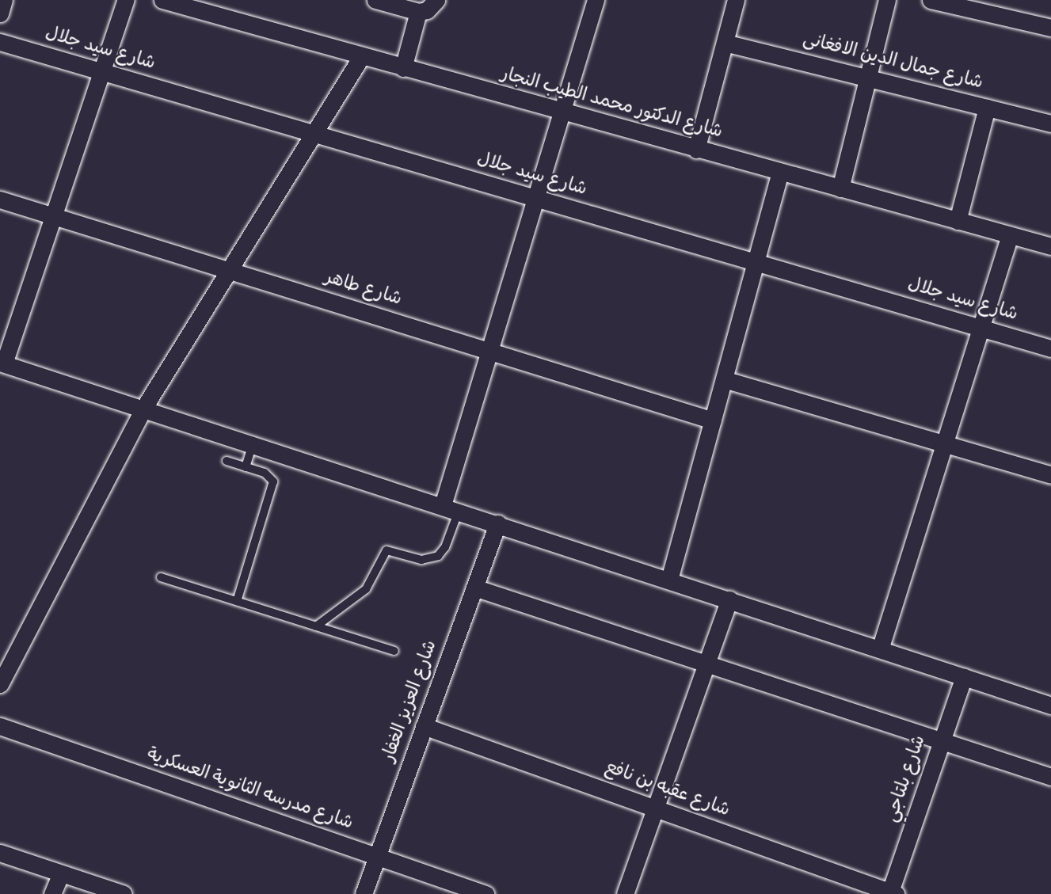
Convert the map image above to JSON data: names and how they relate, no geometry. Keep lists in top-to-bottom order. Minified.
{"streets":{"street":["شارع سيد جلال","شارع جمال الدين الافغانى","شارع الدكتور محمد الطيب النجار","شارع طاهر","شارع العزيز الغفار","شارع بلتاجي","شارع مدرسه الثانوية العسكرية","شارع عقبه بن نافع"]},"crossings":[["شارع العزيز الغفار","شارع مدرسه الثانوية العسكرية"],["شارع العزيز الغفار","شارع عقبه بن نافع"],["شارع بلتاجي","شارع عقبه بن نافع"]]}
